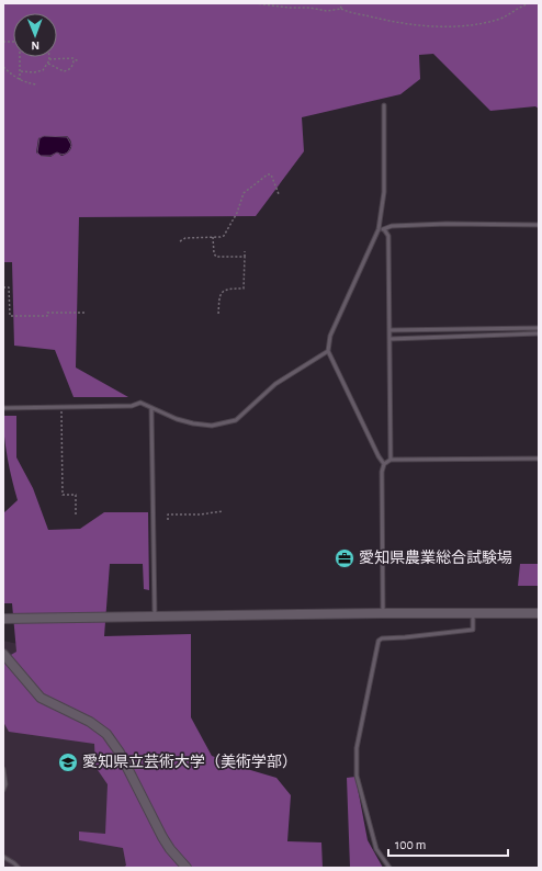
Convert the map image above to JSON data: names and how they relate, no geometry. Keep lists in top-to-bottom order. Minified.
{"places":{"office":["愛知県農業総合試験場"],"school or university":["愛知県立芸術大学（美術学部）"]},"scale_bar":"100 m","north":"bottom"}
